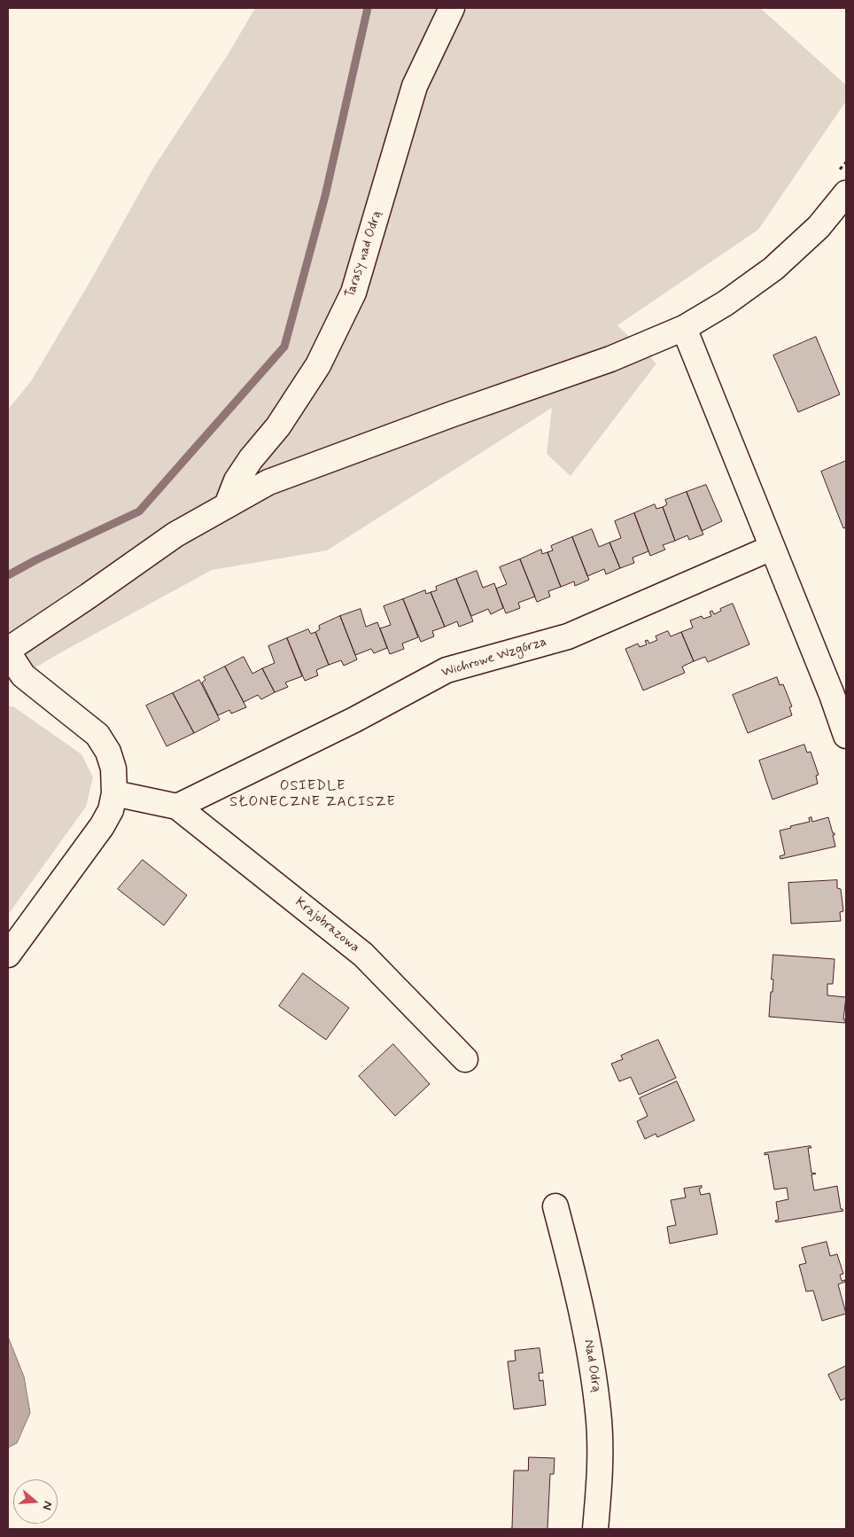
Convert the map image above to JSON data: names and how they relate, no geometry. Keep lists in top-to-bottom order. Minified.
{"streets":{"street":["Tarasy nad Odrą","Wichrowe Wzgórza","Krajobrazowa","Nad Odrą"]},"crossings":[["Wichrowe Wzgórza","Krajobrazowa"]],"districts":["OSIEDLE SŁONECZNE ZACISZE"],"north":"right"}
